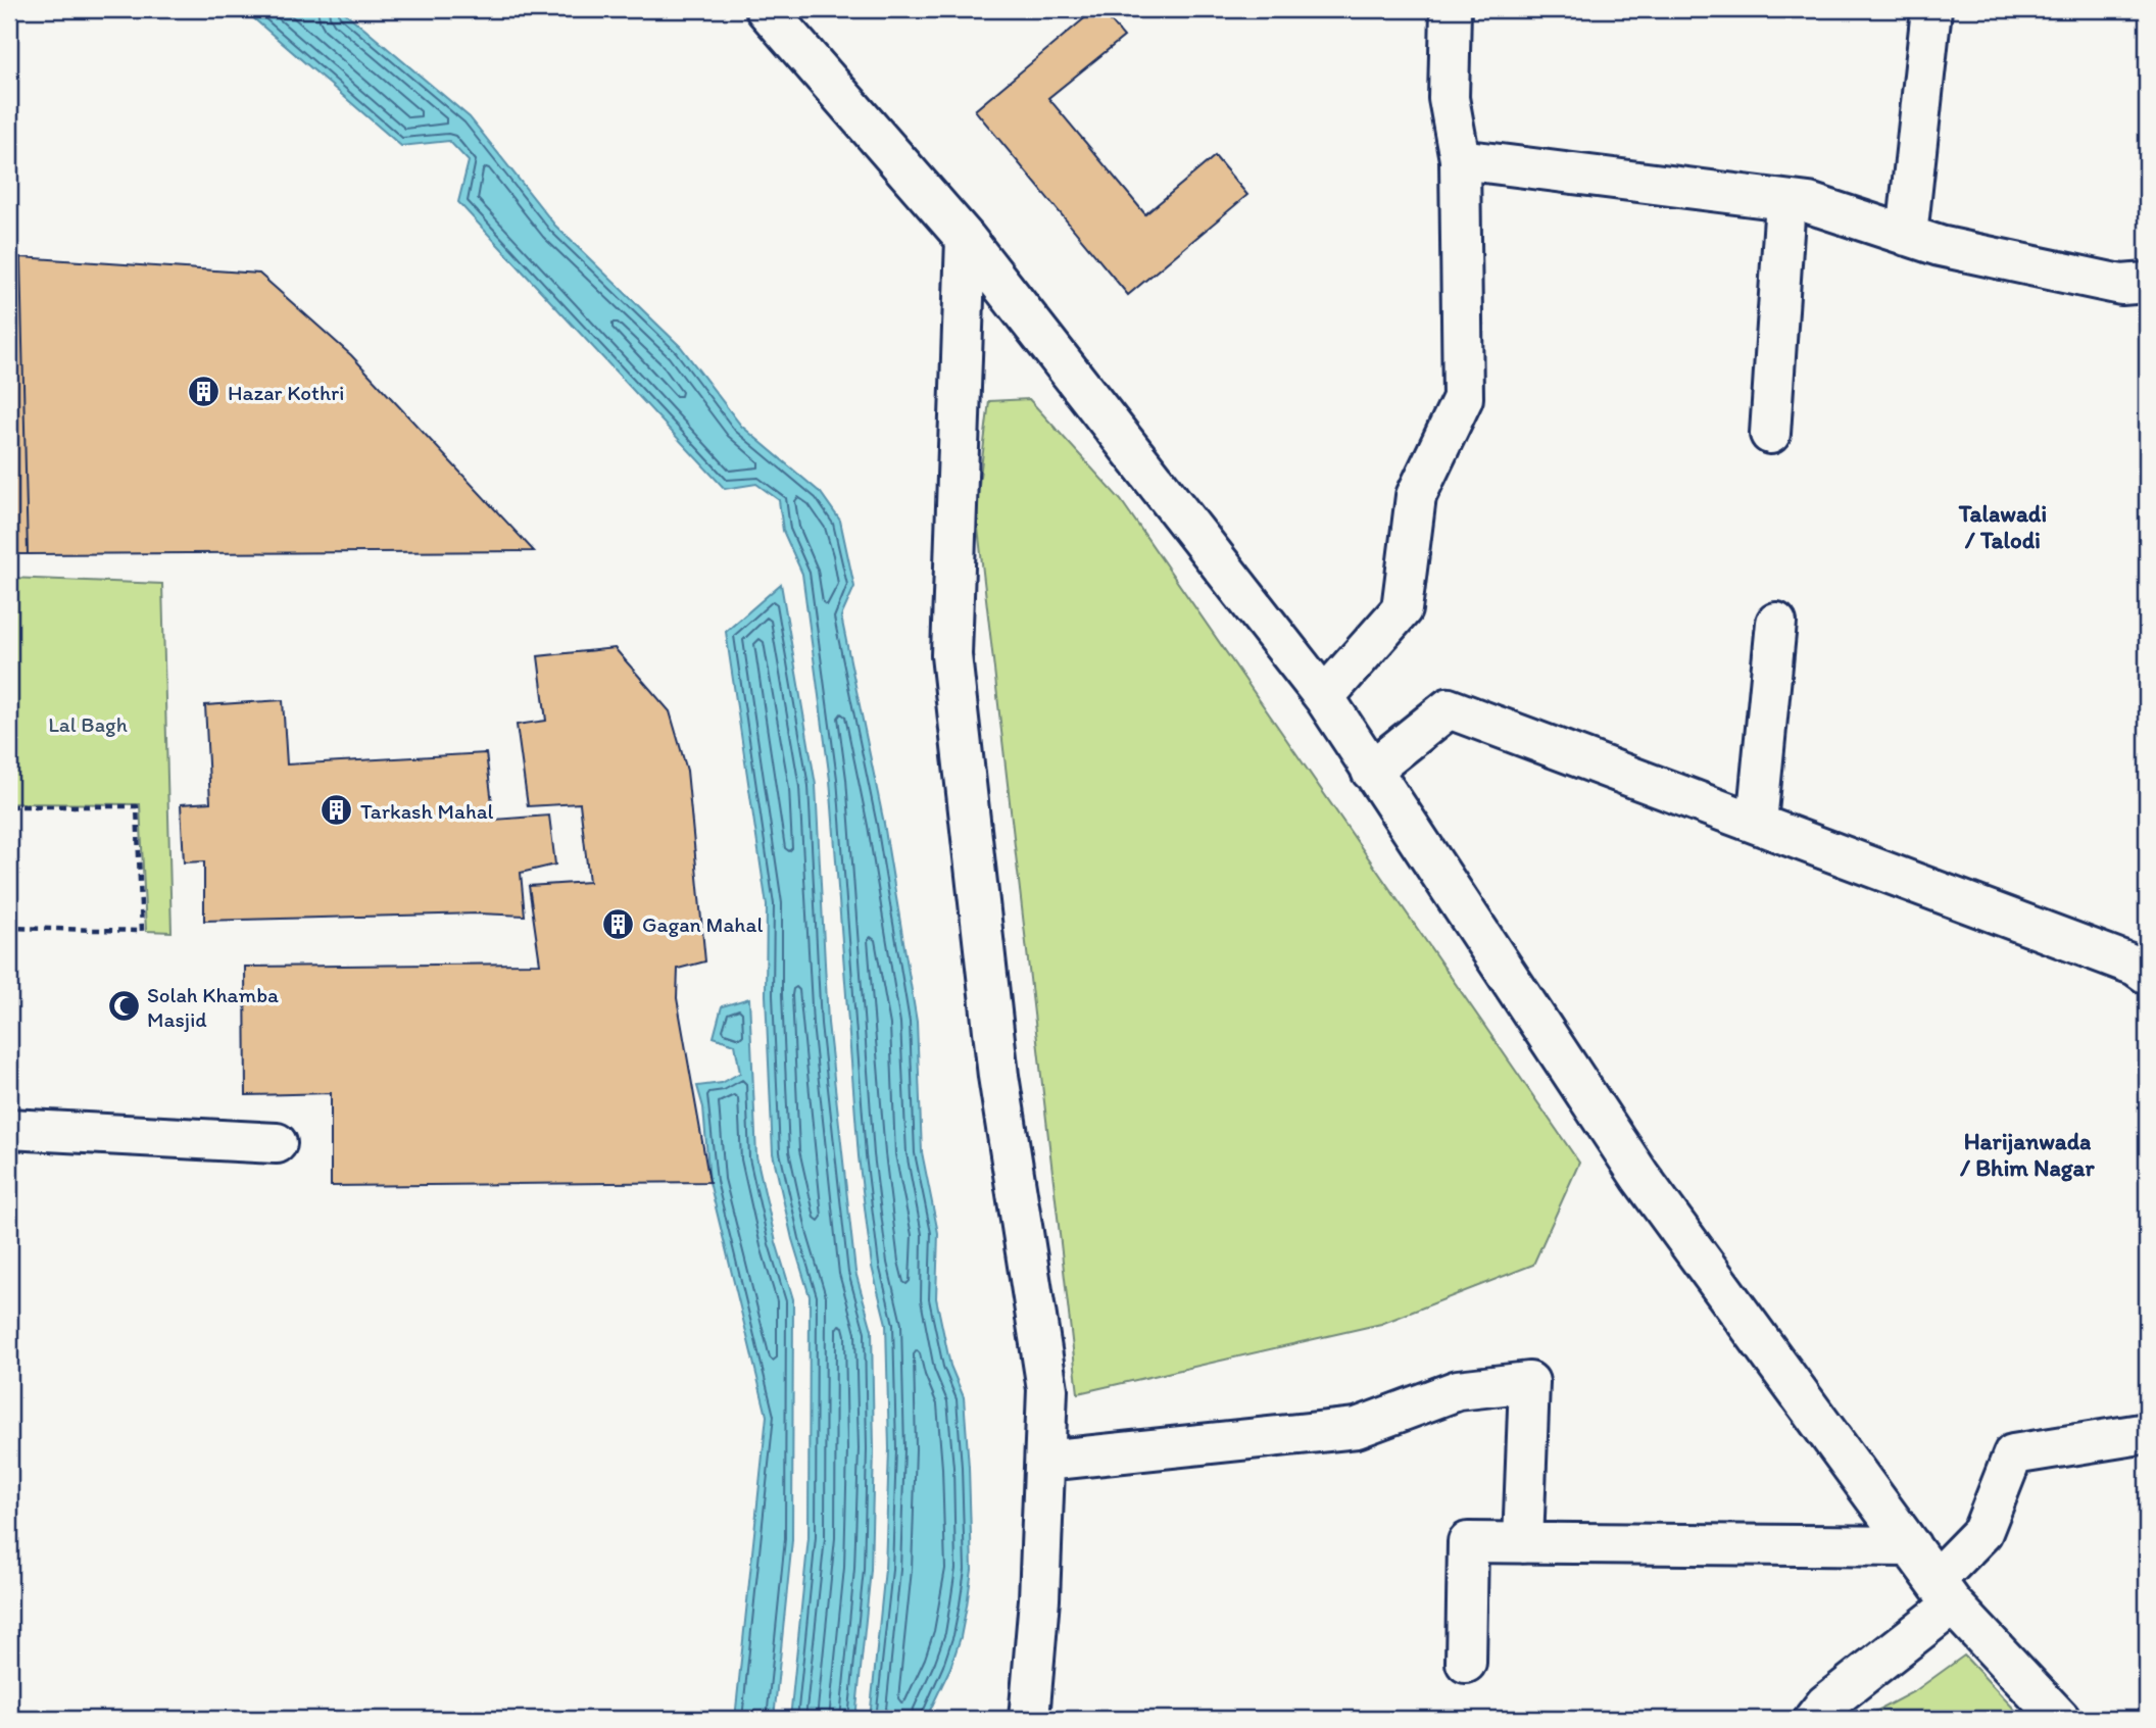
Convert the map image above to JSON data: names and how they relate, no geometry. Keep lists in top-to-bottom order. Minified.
{"districts":["Talawadi / Talodi","Harijanwada / Bhim Nagar"],"parks":["Lal Bagh"],"places":{"building":["Hazar Kothri","Tarkash Mahal","Gagan Mahal"],"mosque":["Solah Khamba Masjid"]}}
